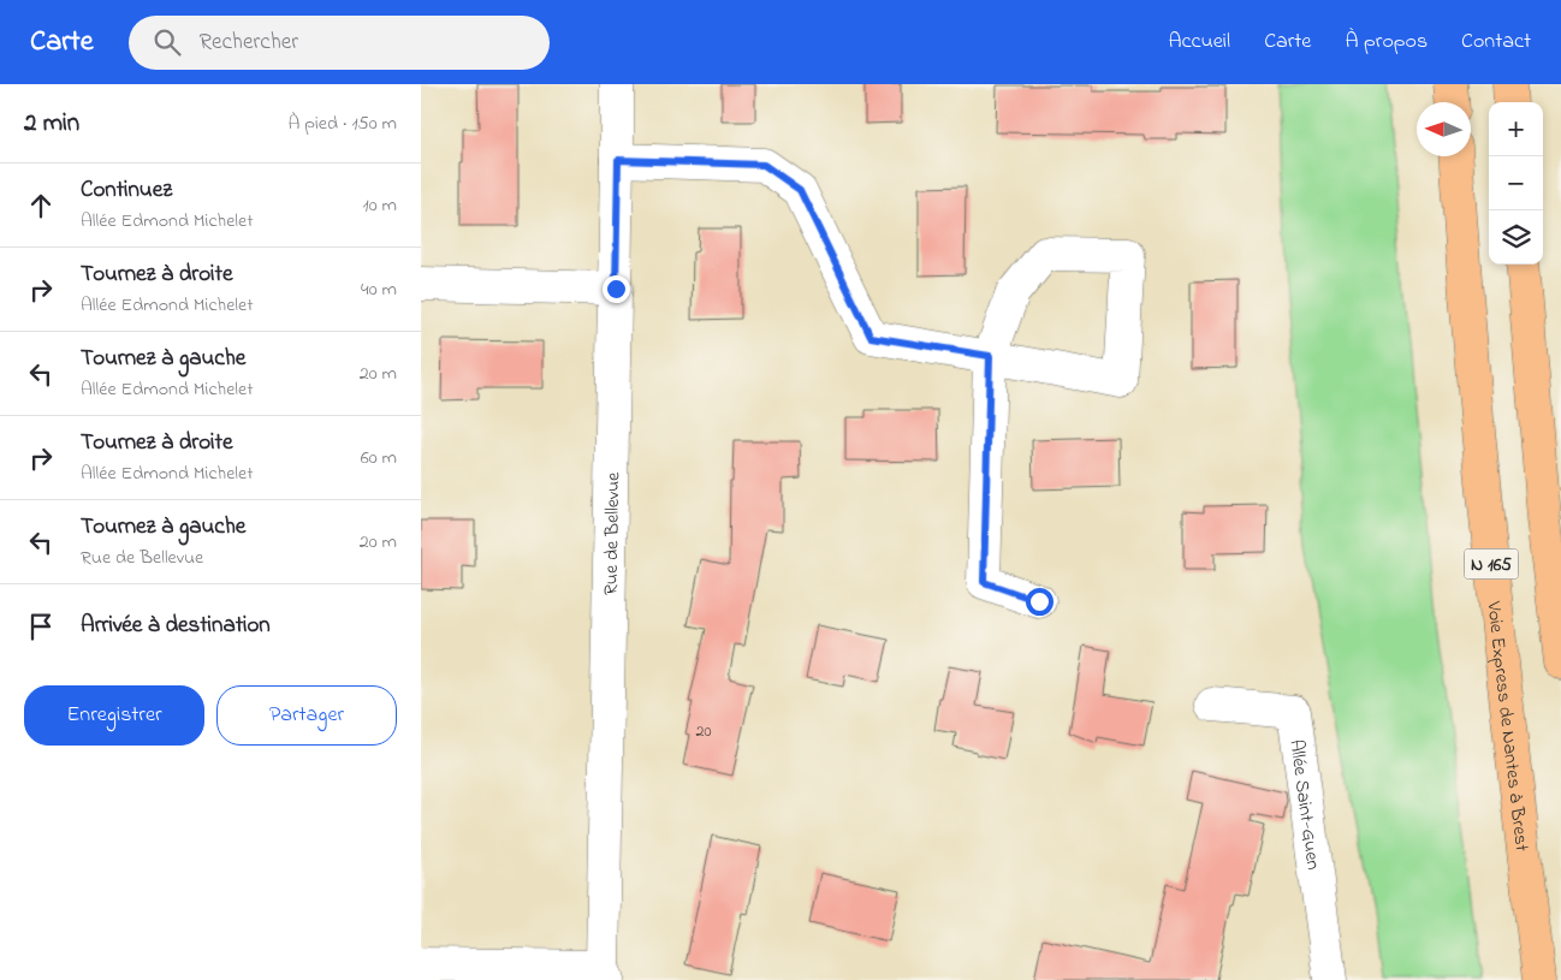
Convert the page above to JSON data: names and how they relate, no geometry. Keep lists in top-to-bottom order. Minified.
{"streets":{"highway":["N 165","Voie Express de Nantes à Brest"],"street":["Rue de Bellevue","Allée Saint-Guen"]},"house_numbers":["20"],"north":"left","page":{"header":"Carte","search":"Rechercher","nav":["Accueil","Carte","À propos","Contact"],"heading":["2 min","À pied · 150 m"],"map_buttons":["+","−"],"list":[["Continuez","Allée Edmond Michelet","10 m"],["Tournez à droite","Allée Edmond Michelet","40 m"],["Tournez à gauche","Allée Edmond Michelet","20 m"],["Tournez à droite","Allée Edmond Michelet","60 m"],["Tournez à gauche","Rue de Bellevue","20 m"],"Arrivée à destination"],"buttons":["Enregistrer","Partager"]}}
